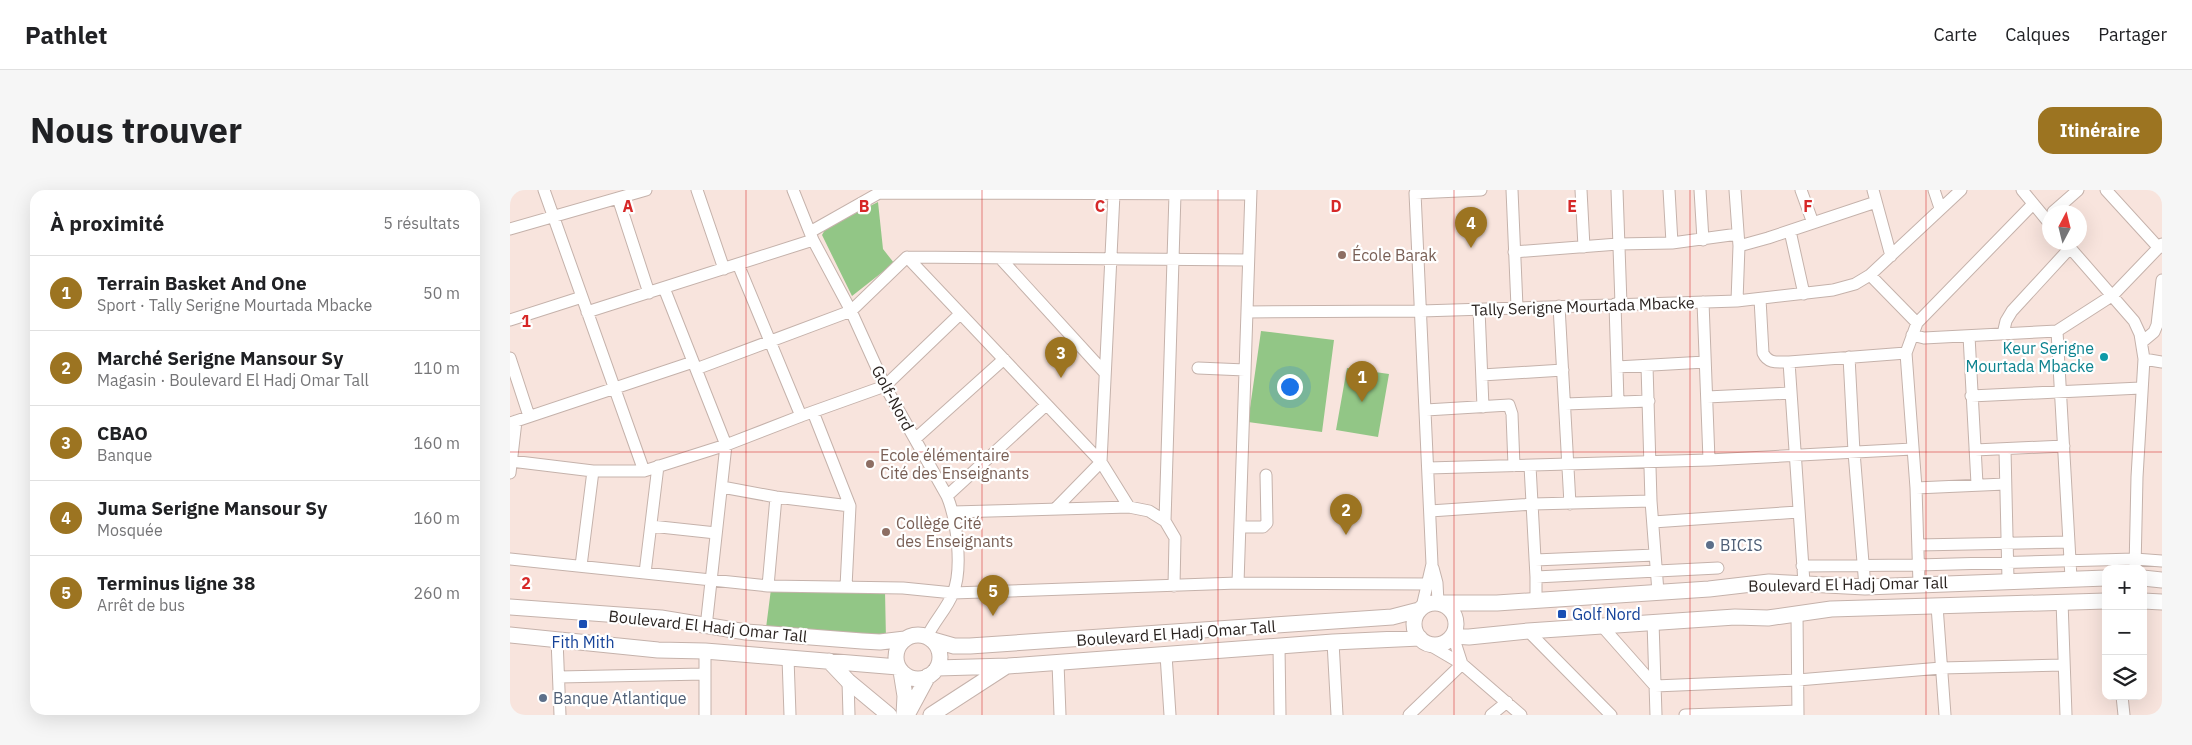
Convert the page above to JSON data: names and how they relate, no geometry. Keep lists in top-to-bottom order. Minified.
{"streets":{"main road":["Boulevard El Hadj Omar Tall"],"street":["Tally Serigne Mourtada Mbacke","Golf-Nord"]},"crossings":[["Golf-Nord","Boulevard El Hadj Omar Tall"]],"places":{"other":["École Barak","Keur Serigne Mourtada Mbacke","Ecole élémentaire Cité des Enseignants","Collège Cité des Enseignants","BICIS","Banque Atlantique"],"transit":["Golf Nord","Fith Mith"]},"north":"top","page":{"header":"Pathlet","nav":["Carte","Calques","Partager"],"title":"Nous trouver","buttons":"Itinéraire","heading":["À proximité","5 résultats"],"pins":["4","3","1","2","5"],"list":[{"mark":"1","name":"Terrain Basket And One","note":"Sport · Tally Serigne Mourtada Mbacke","value":"50 m"},{"mark":"2","name":"Marché Serigne Mansour Sy","note":"Magasin · Boulevard El Hadj Omar Tall","value":"110 m"},{"mark":"3","name":"CBAO","note":"Banque","value":"160 m"},{"mark":"4","name":"Juma Serigne Mansour Sy","note":"Mosquée","value":"160 m"},{"mark":"5","name":"Terminus ligne 38","note":"Arrêt de bus","value":"260 m"}],"map_buttons":["+","−"]},"grid":{"columns":["A","B","C","D","E","F"],"rows":["1","2"]}}
